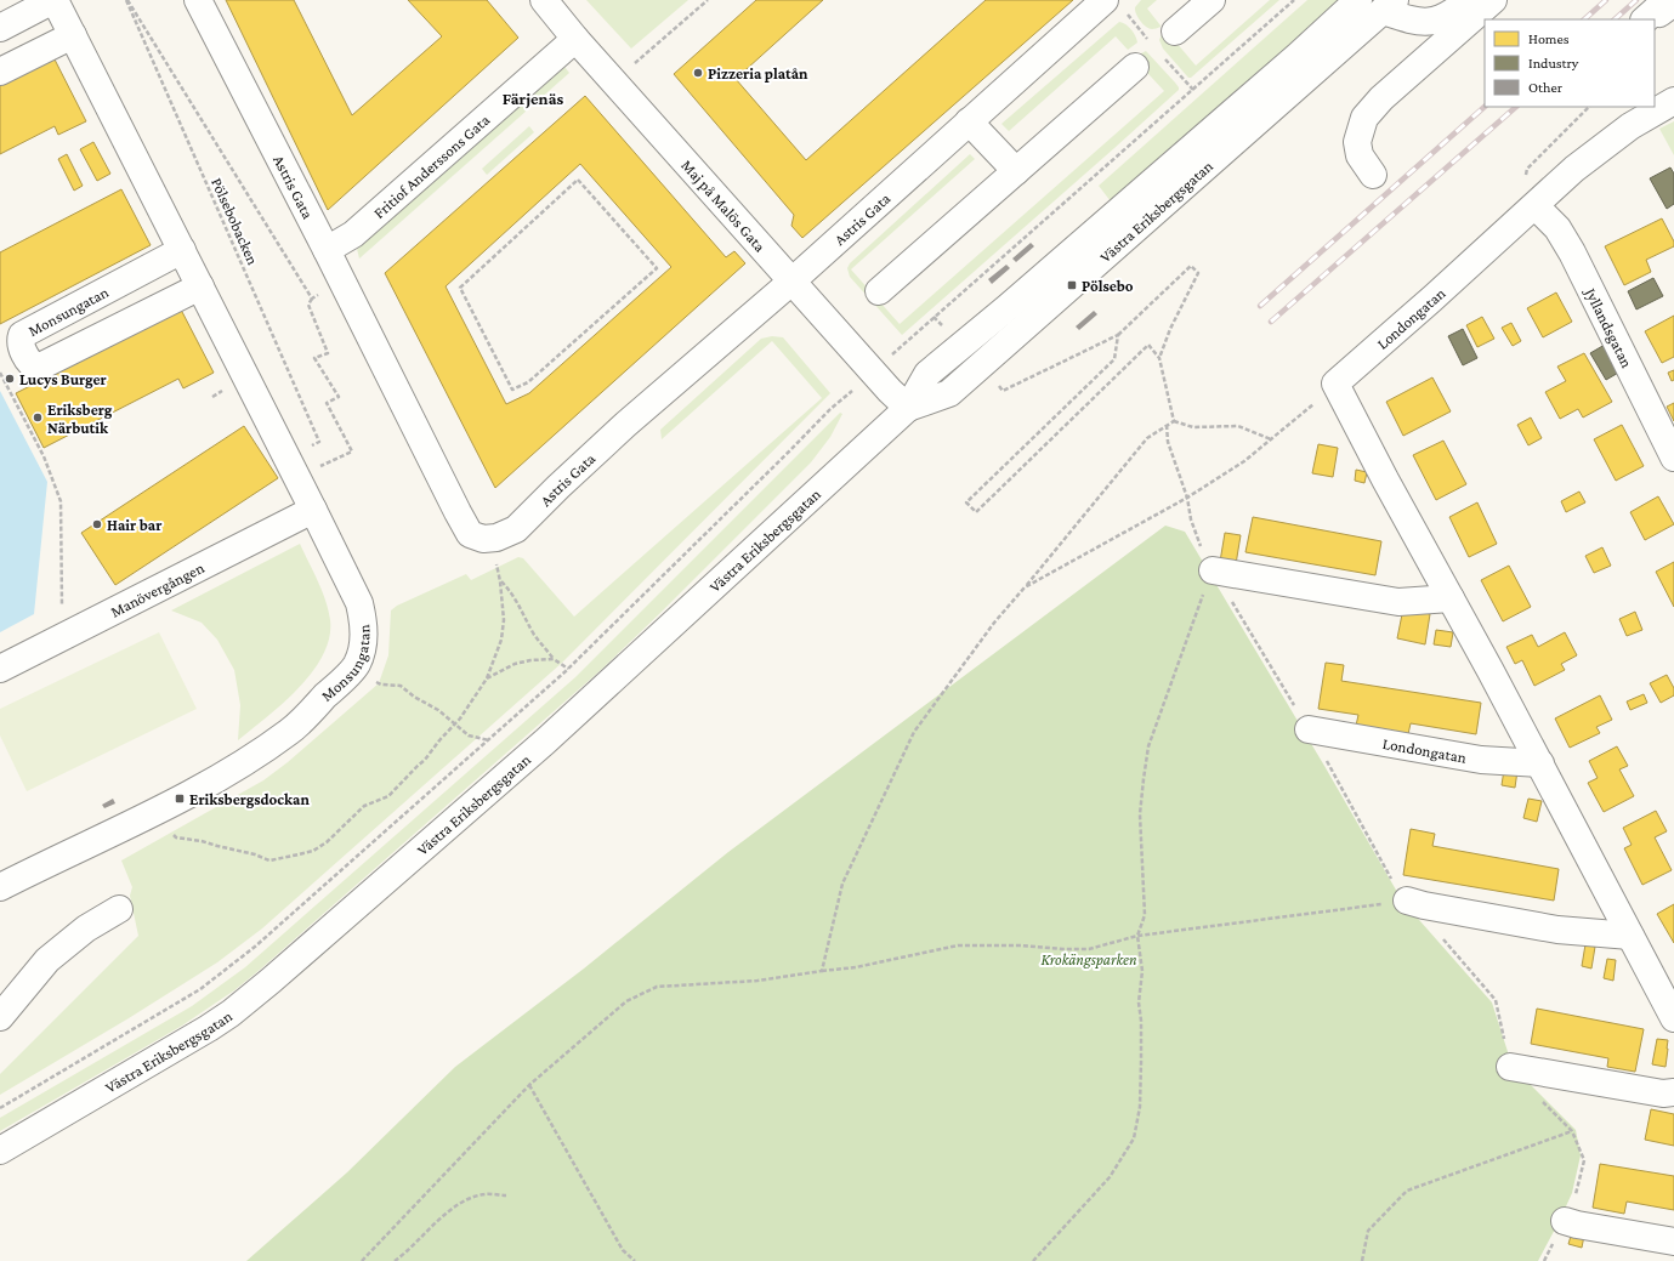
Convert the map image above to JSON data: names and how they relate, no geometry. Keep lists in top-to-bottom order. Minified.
{"streets":{"street":["Fritiof Anderssons Gata","Astris Gata","Maj på Malös Gata","Västra Eriksbergsgatan","Monsungatan","Londongatan","Jyllandsgatan","Manövergången"],"path":["Pölsebobacken"]},"crossings":[["Fritiof Anderssons Gata","Astris Gata"],["Fritiof Anderssons Gata","Maj på Malös Gata"],["Astris Gata","Maj på Malös Gata"],["Maj på Malös Gata","Västra Eriksbergsgatan"],["Monsungatan","Manövergången"],["Londongatan","Jyllandsgatan"]],"districts":["Färjenäs"],"parks":["Krokängsparken"],"places":{"other":["Pizzeria platån","Lucys Burger","Eriksberg Närbutik","Hair bar"],"transit":["Pölsebo","Eriksbergsdockan"]},"legend":["Homes","Industry","Other"]}
